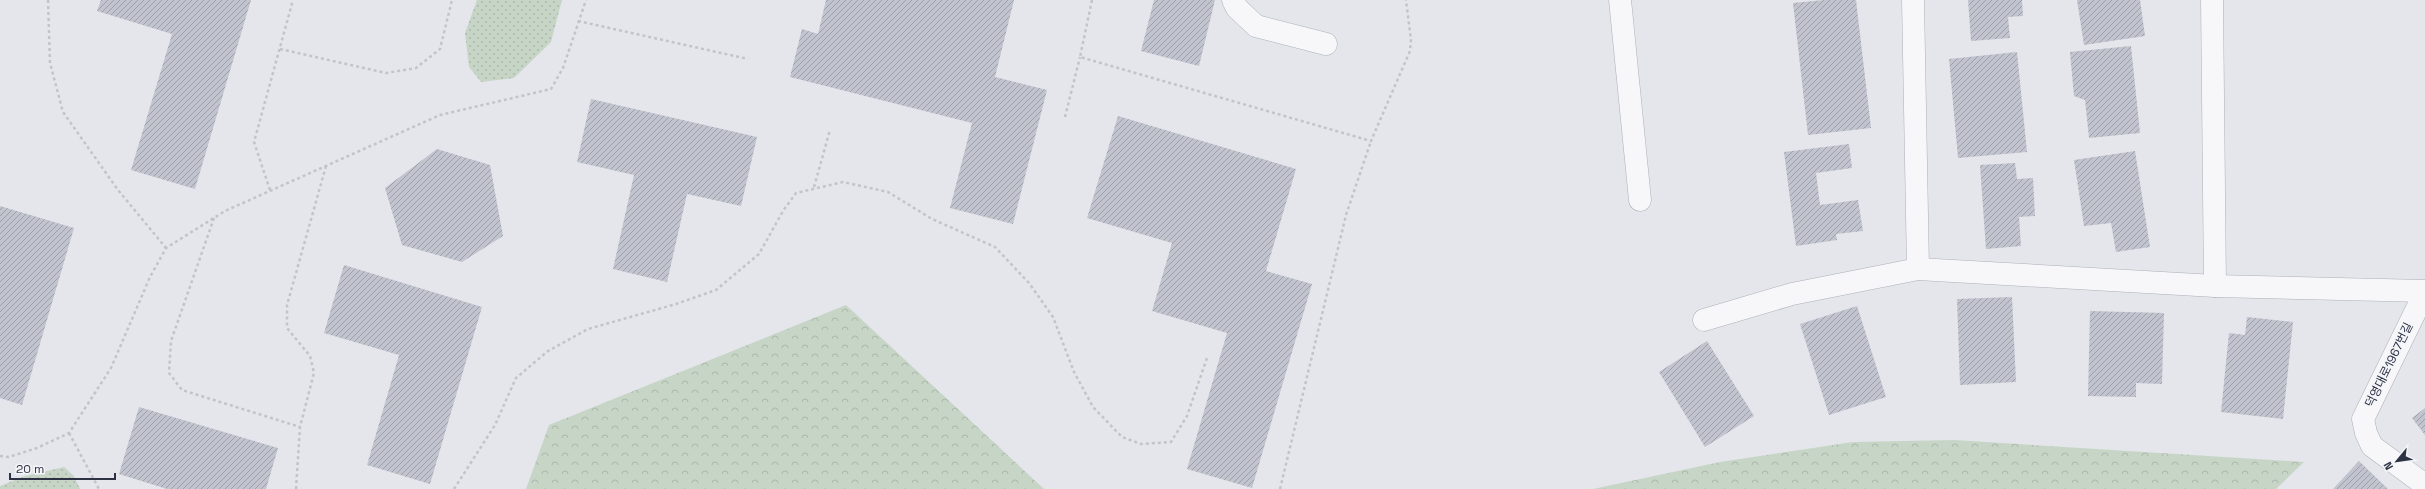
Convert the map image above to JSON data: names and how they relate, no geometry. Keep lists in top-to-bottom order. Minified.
{"streets":{"street":["덕영대로1967번길"]},"scale_bar":"20 m","north":"bottom left"}
